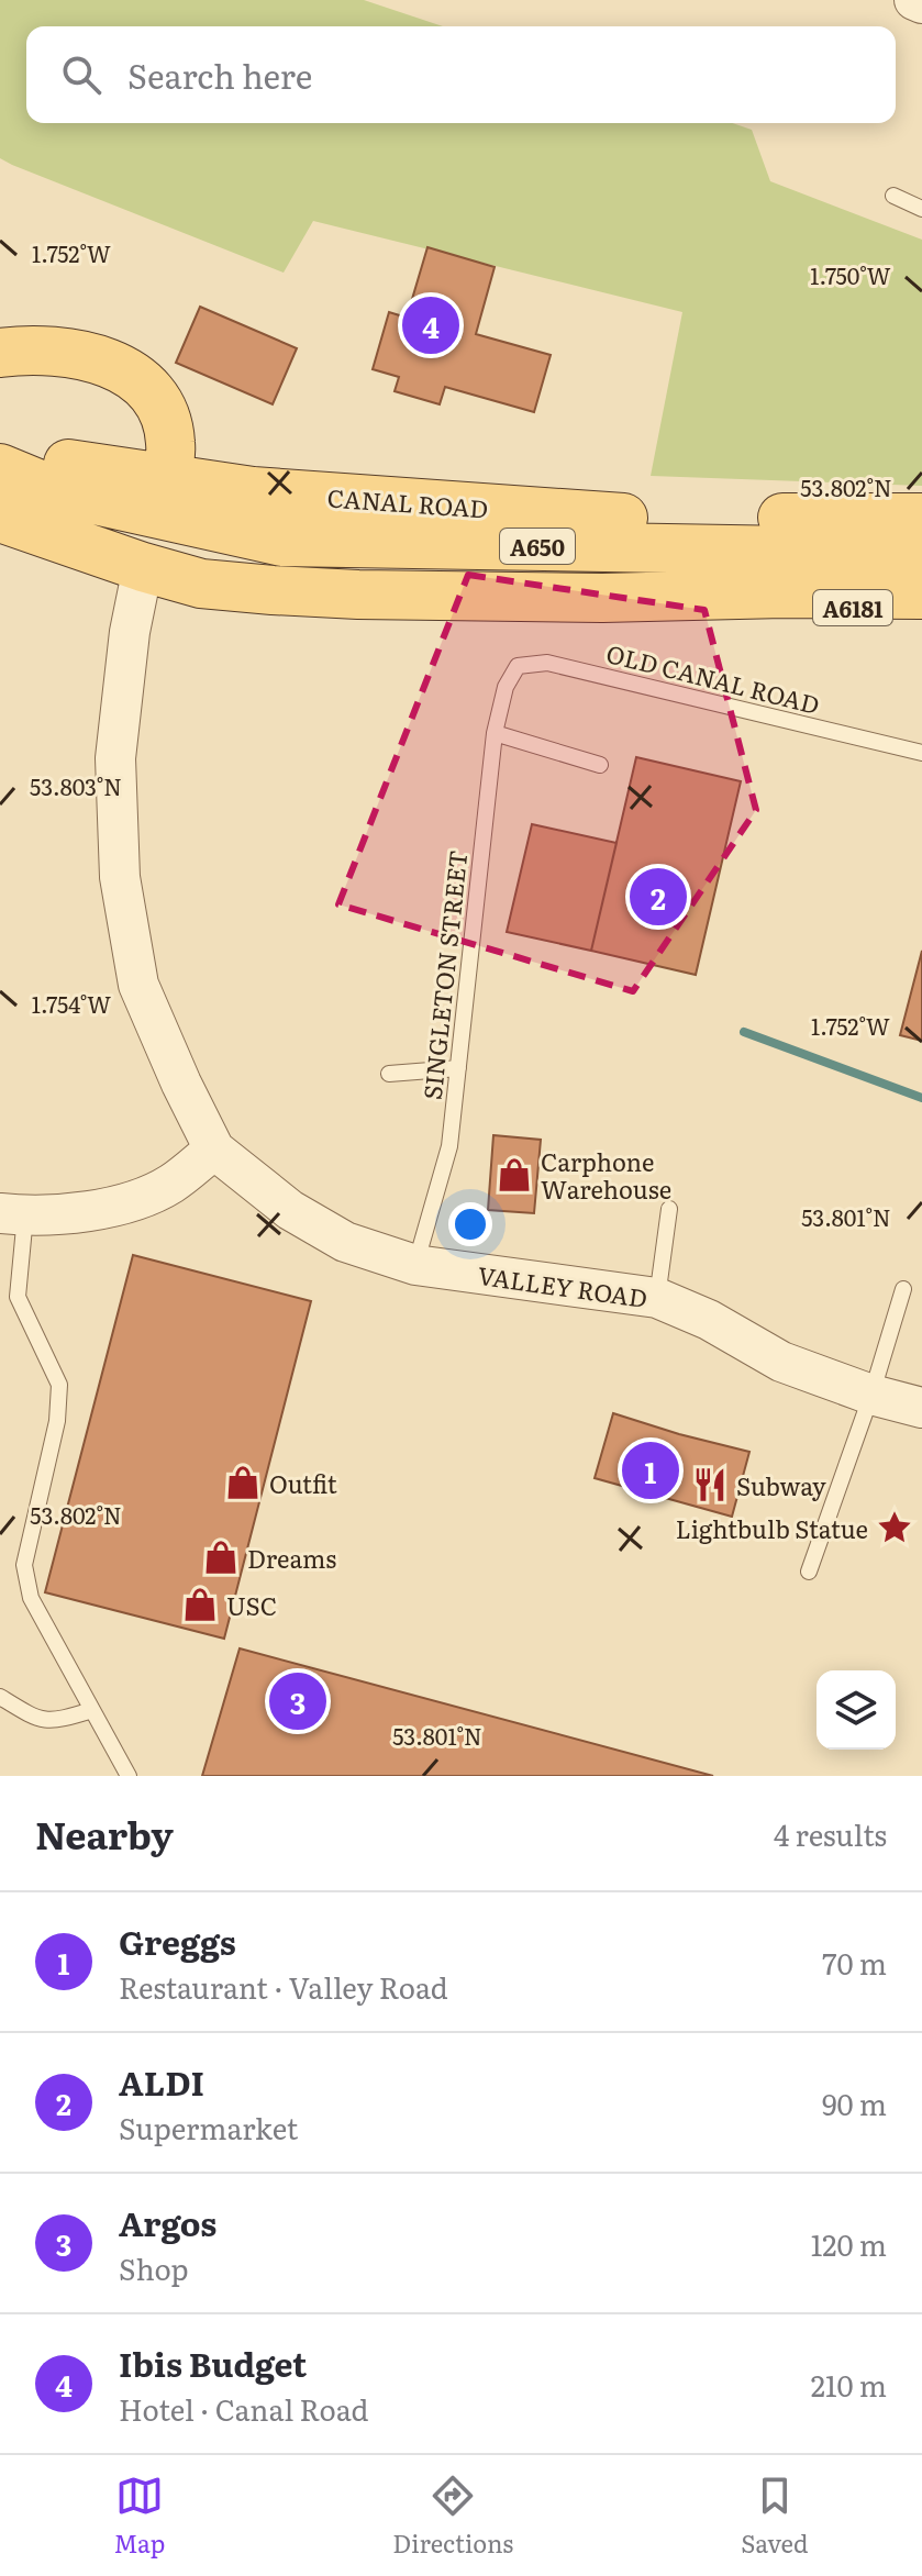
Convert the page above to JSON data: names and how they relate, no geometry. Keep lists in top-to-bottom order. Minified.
{"streets":{"main road":["CANAL ROAD","A650","A6181"],"street":["VALLEY ROAD"],"lane":["OLD CANAL ROAD","SINGLETON STREET"]},"crossings":[["CANAL ROAD","A650"],["A650","A6181"],["A650","VALLEY ROAD"],["OLD CANAL ROAD","SINGLETON STREET"],["SINGLETON STREET","VALLEY ROAD"]],"places":{"shop":["Carphone Warehouse","Outfit","Dreams","USC"],"restaurant":["Subway"],"place":["Lightbulb Statue"]},"page":{"search":"Search here","pins":["4","2","1","3"],"heading":["Nearby","4 results"],"list":[{"mark":"1","name":"Greggs","note":"Restaurant · Valley Road","value":"70 m"},{"mark":"2","name":"ALDI","note":"Supermarket","value":"90 m"},{"mark":"3","name":"Argos","note":"Shop","value":"120 m"},{"mark":"4","name":"Ibis Budget","note":"Hotel · Canal Road","value":"210 m"}],"nav":["Map","Directions","Saved"]},"coordinates":["1.752°W","1.750°W","53.802°N","53.803°N","1.754°W","53.801°N"]}
